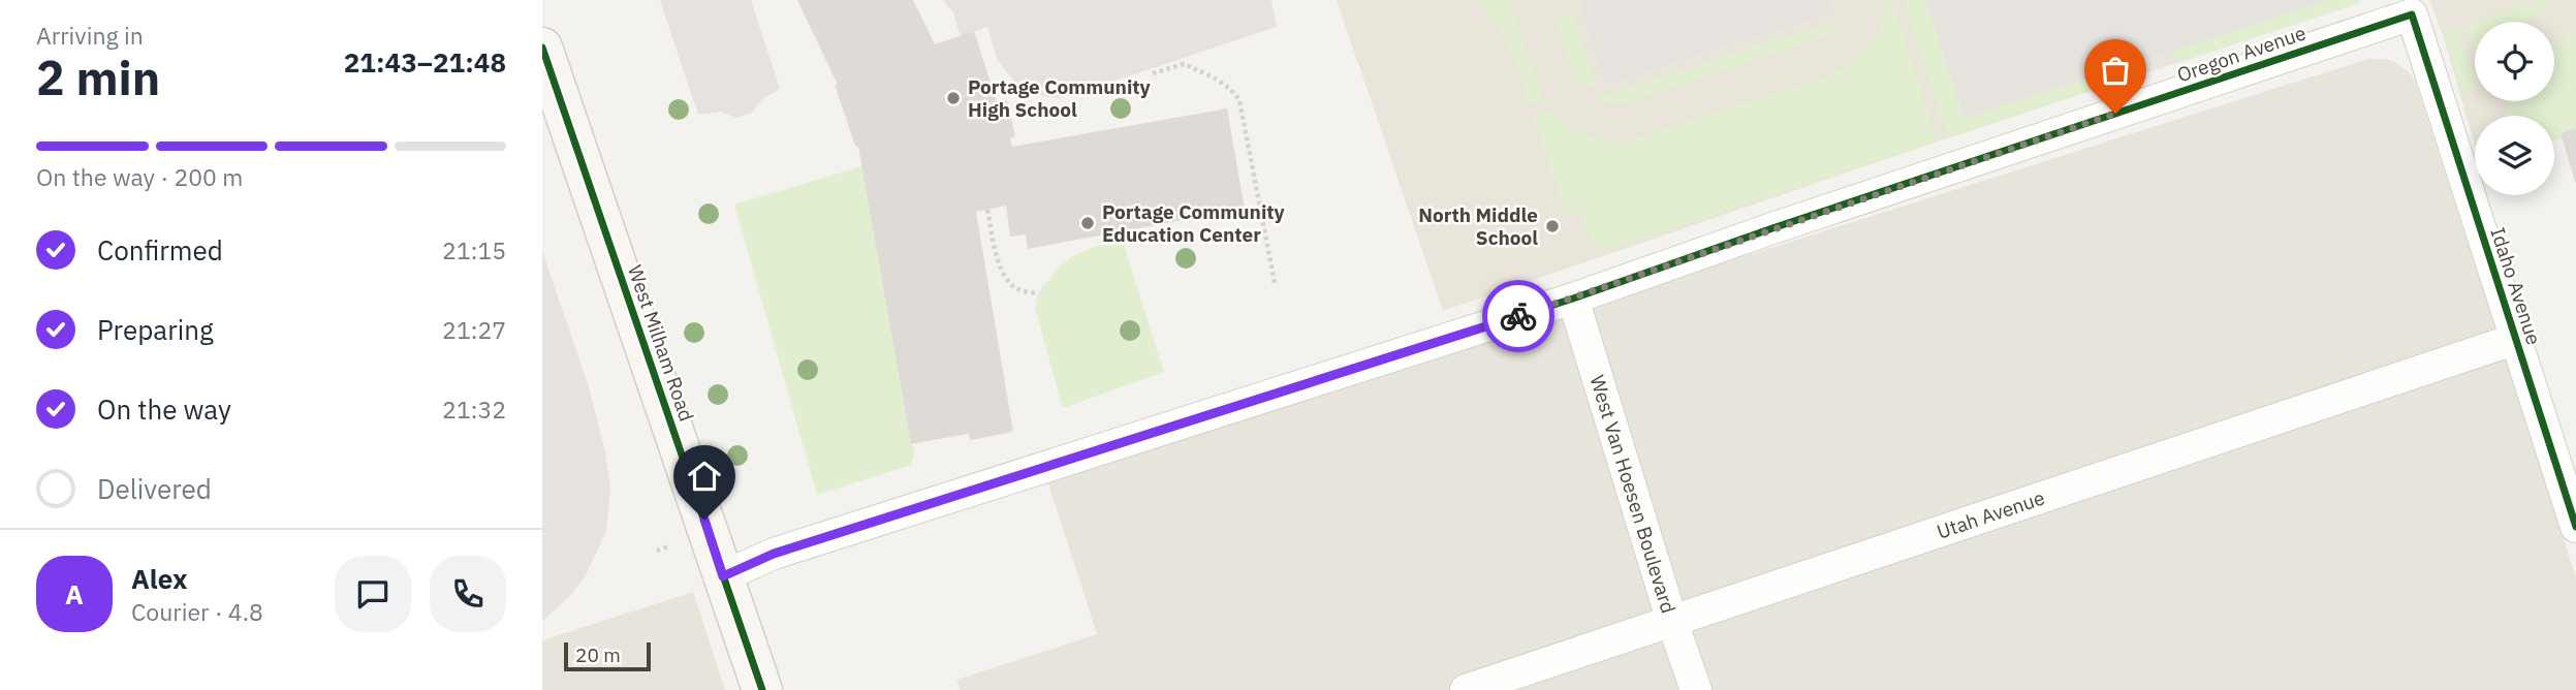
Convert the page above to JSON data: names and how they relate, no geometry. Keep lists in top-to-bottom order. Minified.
{"streets":{"street":["Oregon Avenue","Idaho Avenue","West Milham Road","West Van Hoesen Boulevard","Utah Avenue"]},"crossings":[["Oregon Avenue","Idaho Avenue"],["Oregon Avenue","West Milham Road"],["Oregon Avenue","West Van Hoesen Boulevard"],["Idaho Avenue","Utah Avenue"],["West Van Hoesen Boulevard","Utah Avenue"]],"places":["Portage Community High School","Portage Community Education Center","North Middle School"],"scale_bar":"20 m","page":{"heading":["2 min","Arriving in","21:43–21:48"],"panel":["Alex","Courier · 4.8"],"bar":"On the way · 200 m","list":[["Confirmed","21:15"],["Preparing","21:27"],["On the way","21:32"],"Delivered"],"round":"A","scale":"20 m"}}
